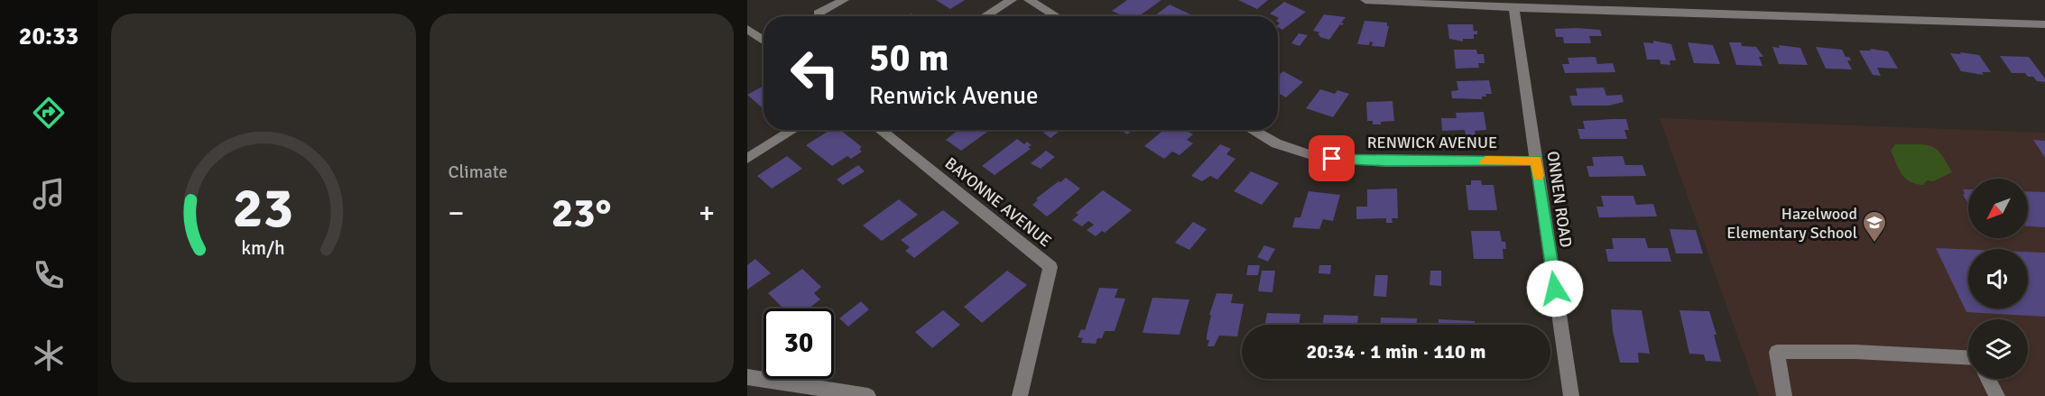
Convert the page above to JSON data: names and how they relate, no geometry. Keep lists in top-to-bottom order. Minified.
{"streets":{"street":["RENWICK AVENUE","ONNEN ROAD","BAYONNE AVENUE"]},"crossings":[["RENWICK AVENUE","ONNEN ROAD"]],"places":{"school or university":["Hazelwood Elementary School"]},"north":"bottom left","page":{"tabs":"20:33","tile":"Climate","turn":["50 m","Renwick Avenue"],"heat":["−","23°","+"],"limit":"30","trip":"20:34 · 1 min · 110 m","gauge":["23","km/h"]}}
